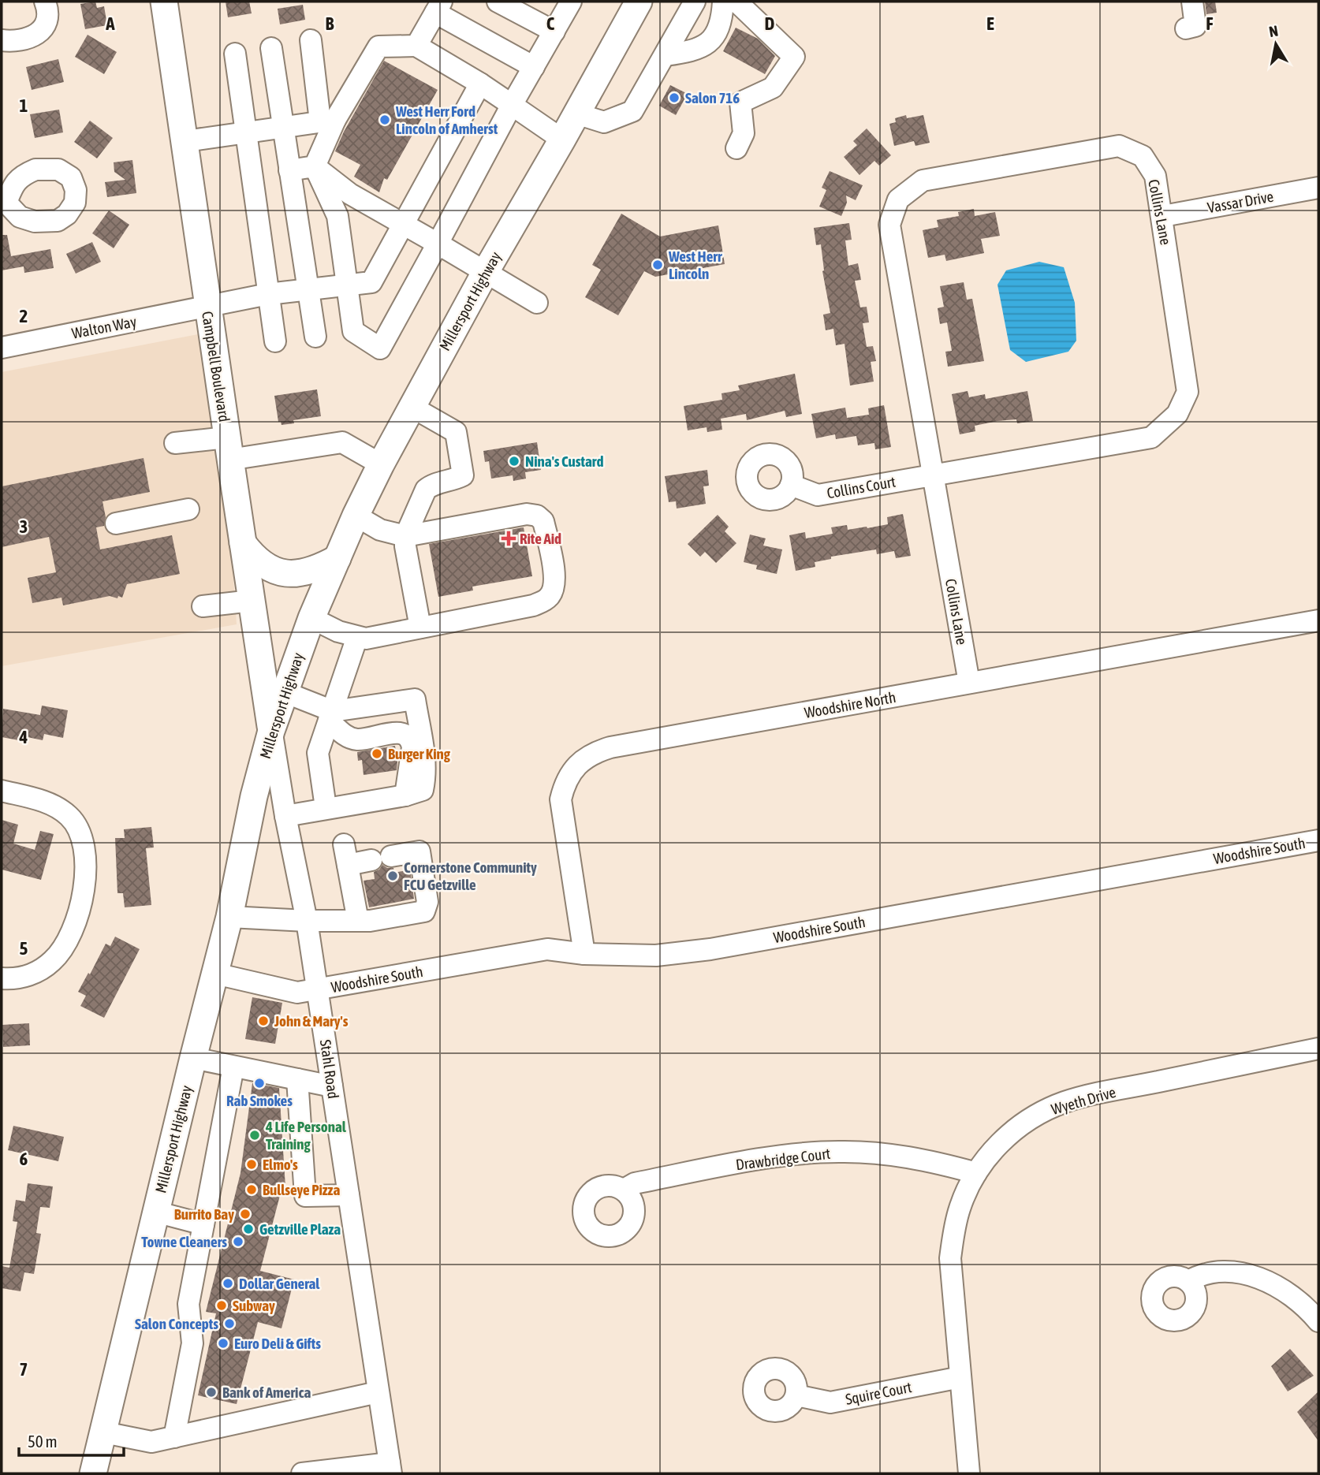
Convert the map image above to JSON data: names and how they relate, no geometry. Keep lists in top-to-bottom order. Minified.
{"streets":{"main road":["Millersport Highway","Campbell Boulevard"],"street":["Vassar Drive","Collins Lane","Walton Way","Collins Court","Woodshire North","Woodshire South","Stahl Road","Wyeth Drive","Drawbridge Court","Squire Court"]},"crossings":[["Vassar Drive","Collins Lane"],["Collins Lane","Collins Court"],["Collins Lane","Woodshire North"],["Millersport Highway","Campbell Boulevard"],["Millersport Highway","Woodshire South"],["Millersport Highway","Stahl Road"],["Walton Way","Campbell Boulevard"],["Campbell Boulevard","Stahl Road"],["Woodshire North","Woodshire South"],["Woodshire South","Stahl Road"],["Wyeth Drive","Drawbridge Court"],["Wyeth Drive","Squire Court"]],"places":{"other":["Salon 716","West Herr Ford Lincoln of Amherst","West Herr Lincoln","Nina's Custard","Burger King","Cornerstone Community FCU Getzville","John & Mary's","Rab Smokes","4 Life Personal Training","Elmo's","Bullseye Pizza","Burrito Bay","Getzville Plaza","Towne Cleaners","Dollar General","Subway","Salon Concepts","Euro Deli & Gifts","Bank of America"],"health":["Rite Aid"]},"scale_bar":"50 m","north":"top","grid":{"columns":["A","B","C","D","E","F"],"rows":["1","2","3","4","5","6","7"]}}
